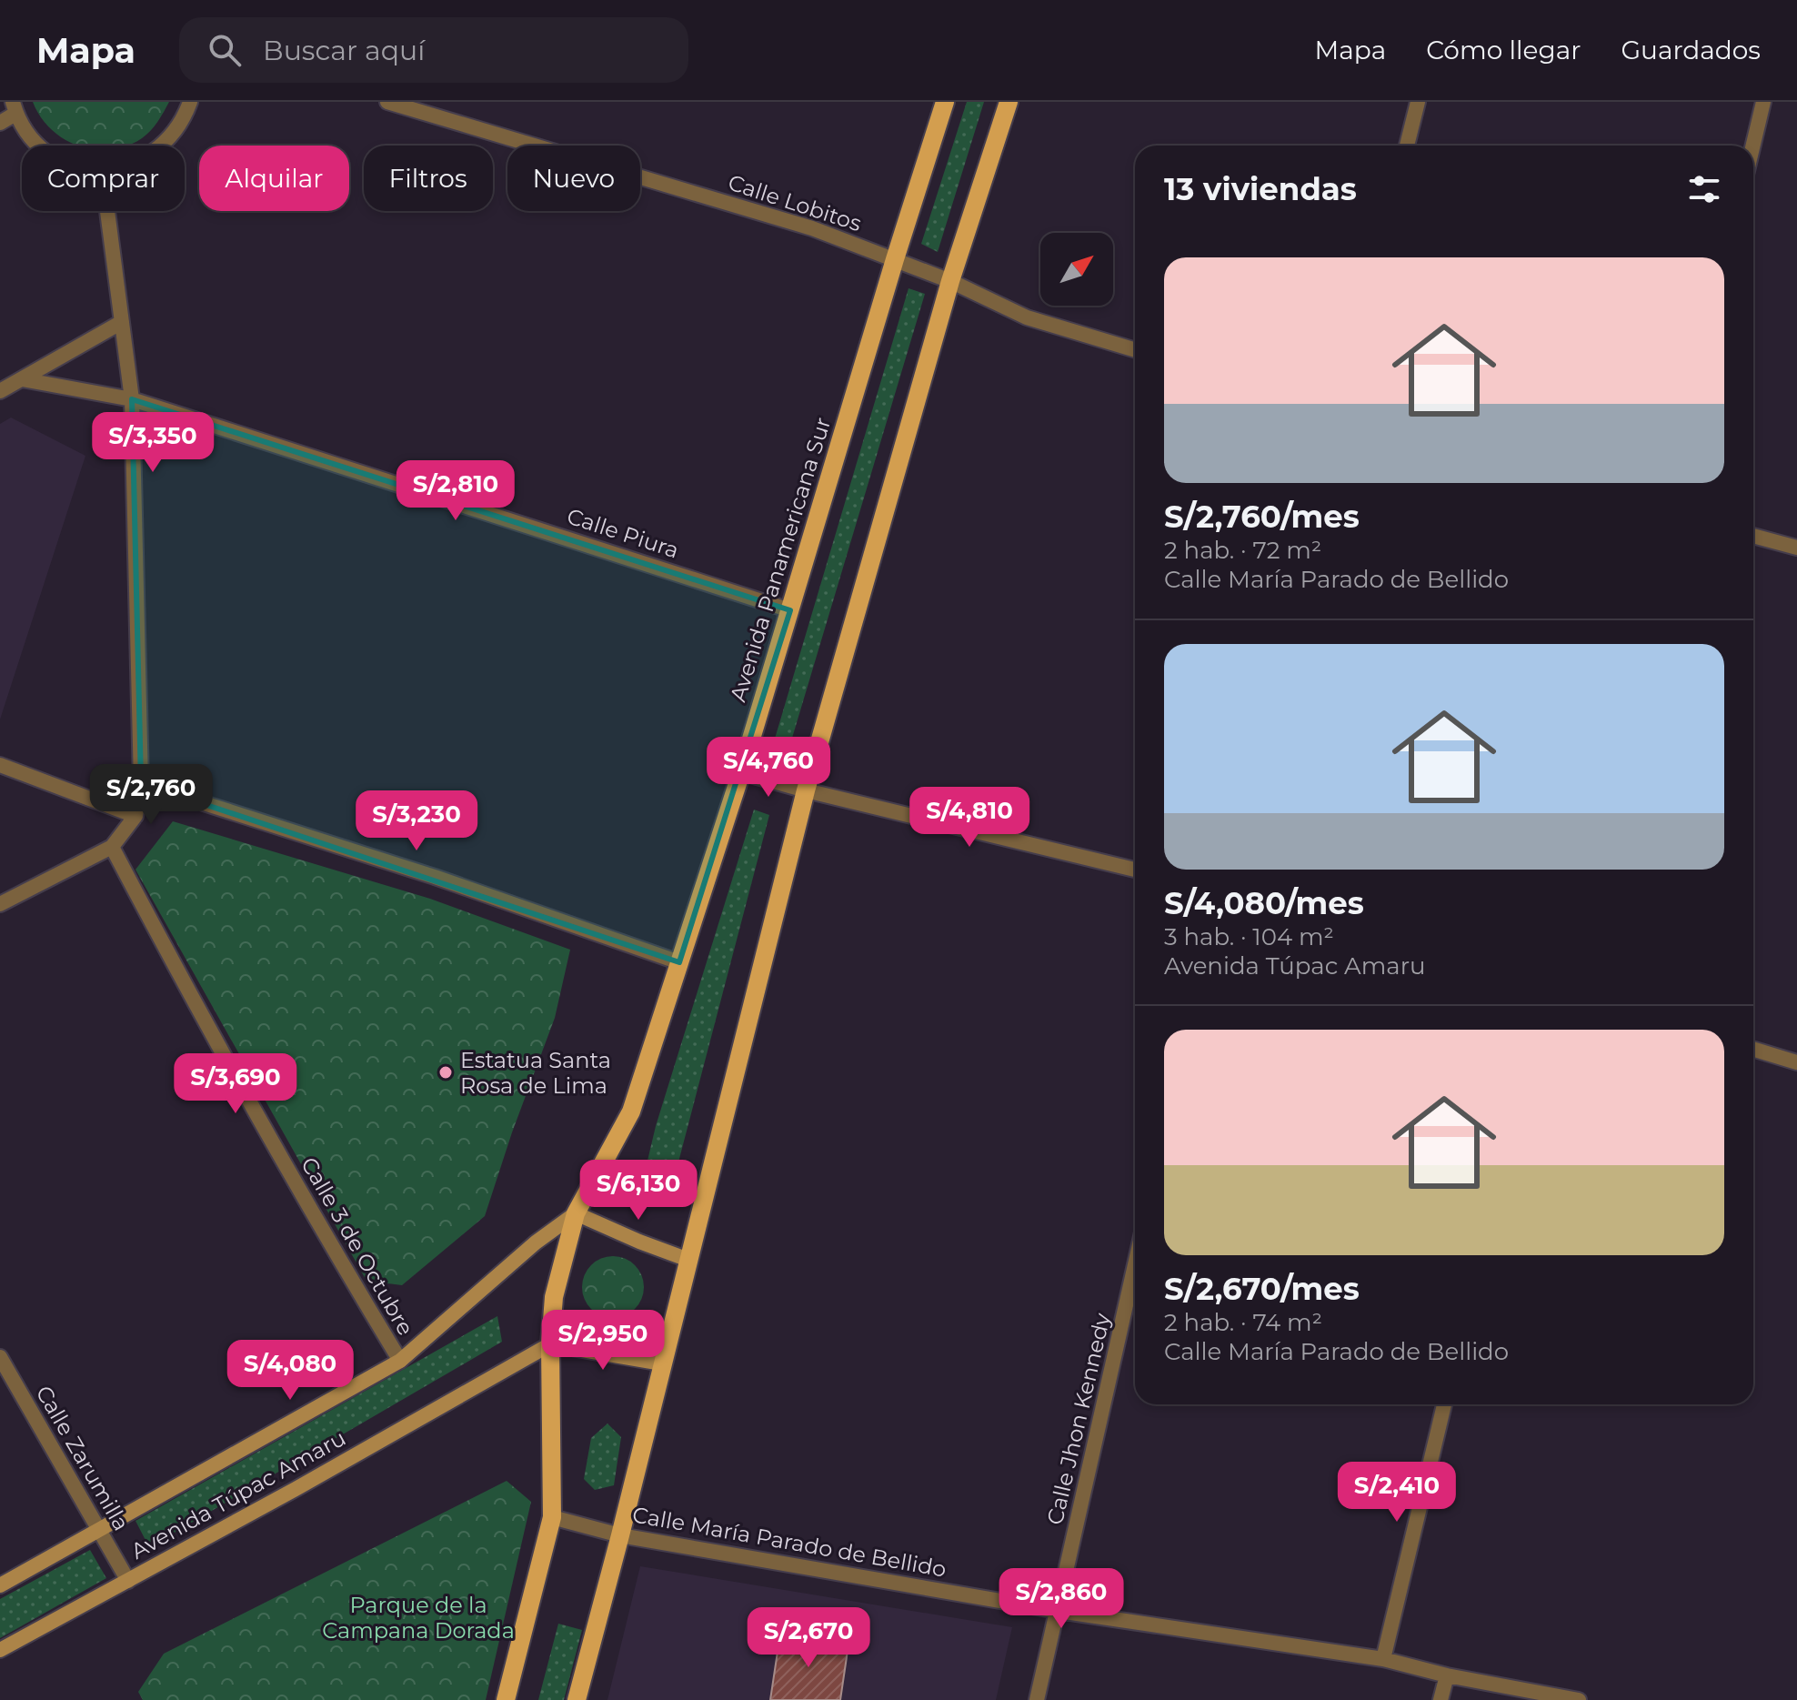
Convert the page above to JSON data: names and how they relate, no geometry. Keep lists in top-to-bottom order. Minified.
{"streets":{"main road":["Avenida Panamericana Sur"],"street":["Calle Lobitos","Calle Piura","Calle 3 de Octubre","Calle Jhon Kennedy","Calle Zarumilla","Avenida Túpac Amaru","Calle María Parado de Bellido"]},"crossings":[["Calle Lobitos","Avenida Panamericana Sur"],["Calle Piura","Avenida Panamericana Sur"],["Avenida Panamericana Sur","Avenida Túpac Amaru"],["Avenida Panamericana Sur","Calle María Parado de Bellido"],["Calle 3 de Octubre","Avenida Túpac Amaru"],["Calle Jhon Kennedy","Calle María Parado de Bellido"],["Calle Zarumilla","Avenida Túpac Amaru"]],"parks":["Parque de la Campana Dorada"],"places":["Estatua Santa Rosa de Lima"],"north":"top right","page":{"header":"Mapa","search":"Buscar aquí","nav":["Mapa","Cómo llegar","Guardados"],"chip":["Comprar","Alquilar","Filtros","Nuevo"],"heading":"13 viviendas","list":[{"name":"S/2,760/mes","note":"2 hab. · 72 m² · Calle María Parado de Bellido"},{"name":"S/4,080/mes","note":"3 hab. · 104 m² · Avenida Túpac Amaru"},{"name":"S/2,670/mes","note":"2 hab. · 74 m² · Calle María Parado de Bellido"}],"price":["S/3,350","S/2,810","S/4,760","S/2,760","S/4,810","S/3,230","S/3,690","S/6,130","S/2,950","S/4,080","S/2,410","S/2,860","S/2,670"]}}
